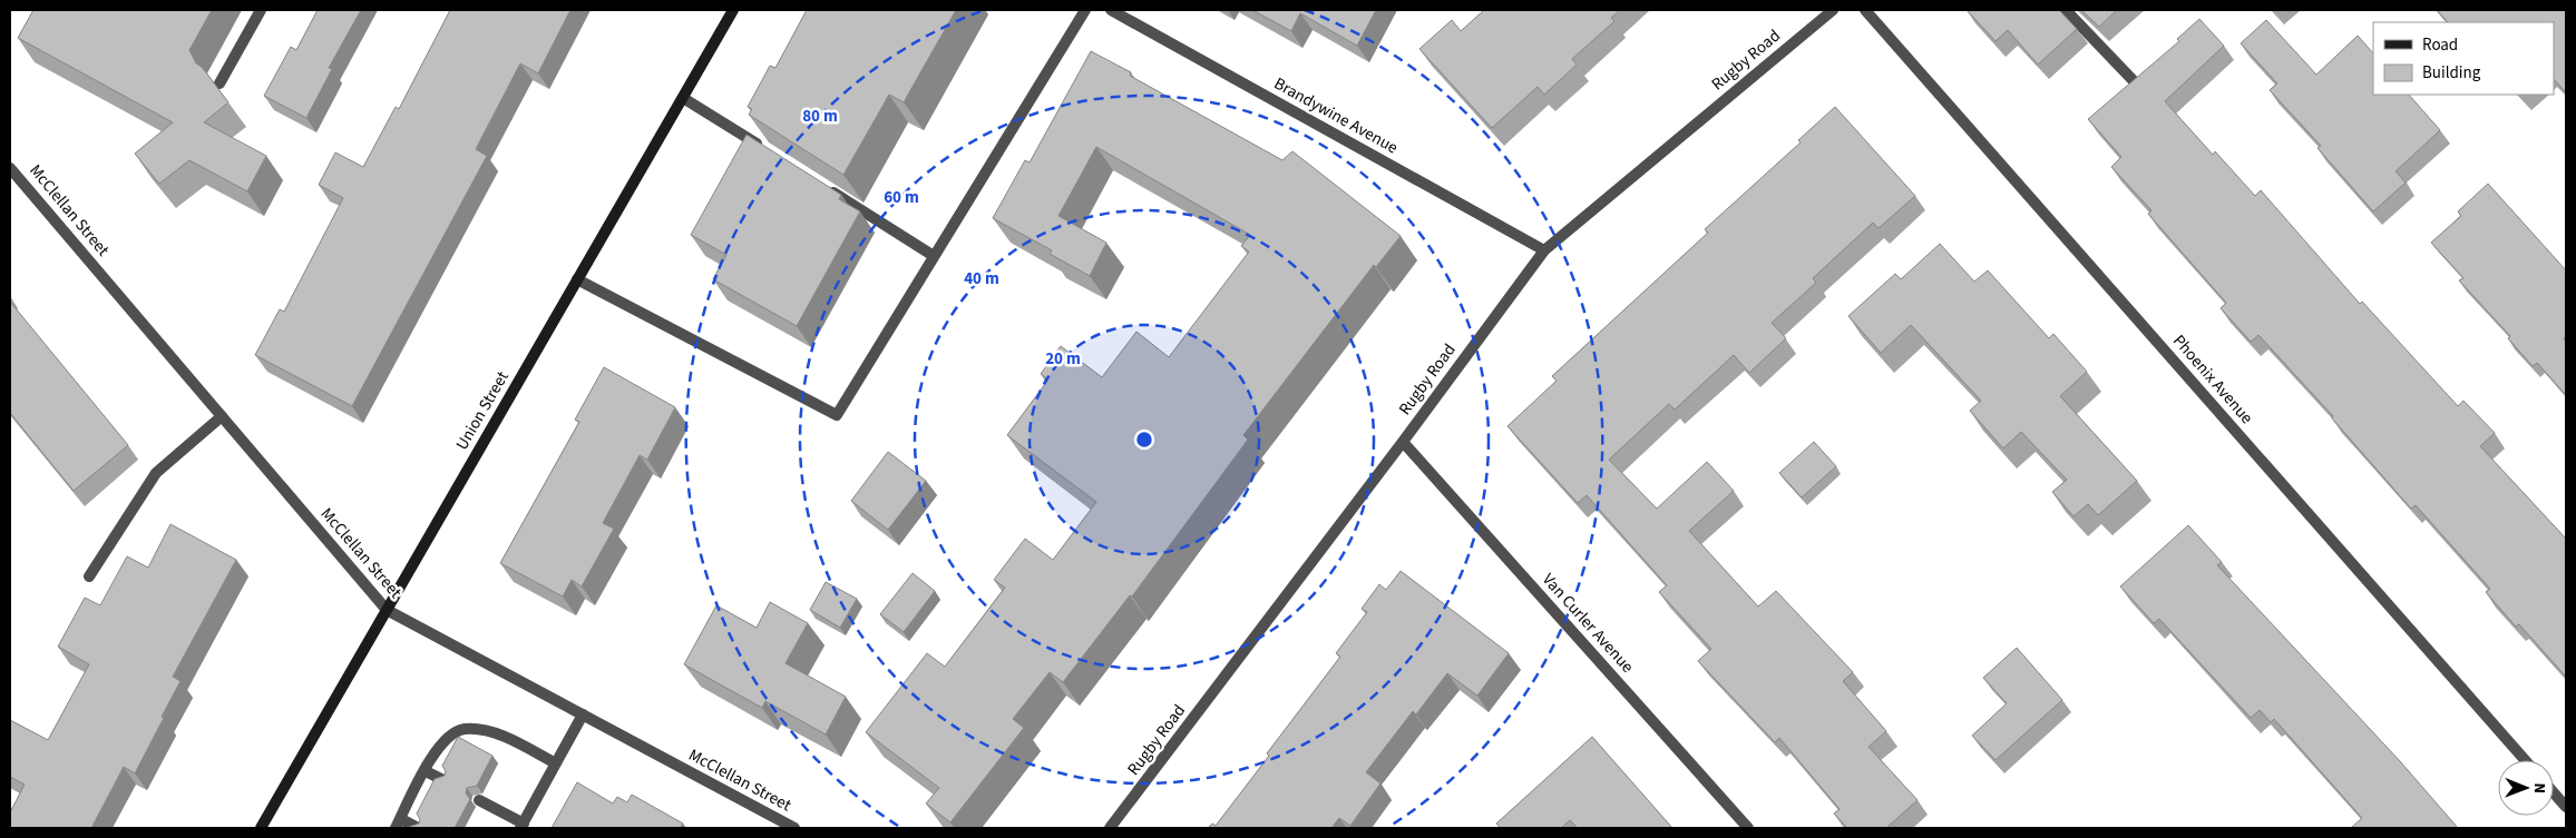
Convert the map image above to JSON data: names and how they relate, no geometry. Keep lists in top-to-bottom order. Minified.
{"streets":{"main road":["Union Street"],"street":["Rugby Road","Brandywine Avenue","McClellan Street","Phoenix Avenue","Van Curler Avenue"]},"crossings":[["Rugby Road","Brandywine Avenue"],["Rugby Road","Van Curler Avenue"],["McClellan Street","Union Street"]],"legend":["Road","Building"],"north":"right","rings":["80 m","60 m","40 m","20 m"]}
